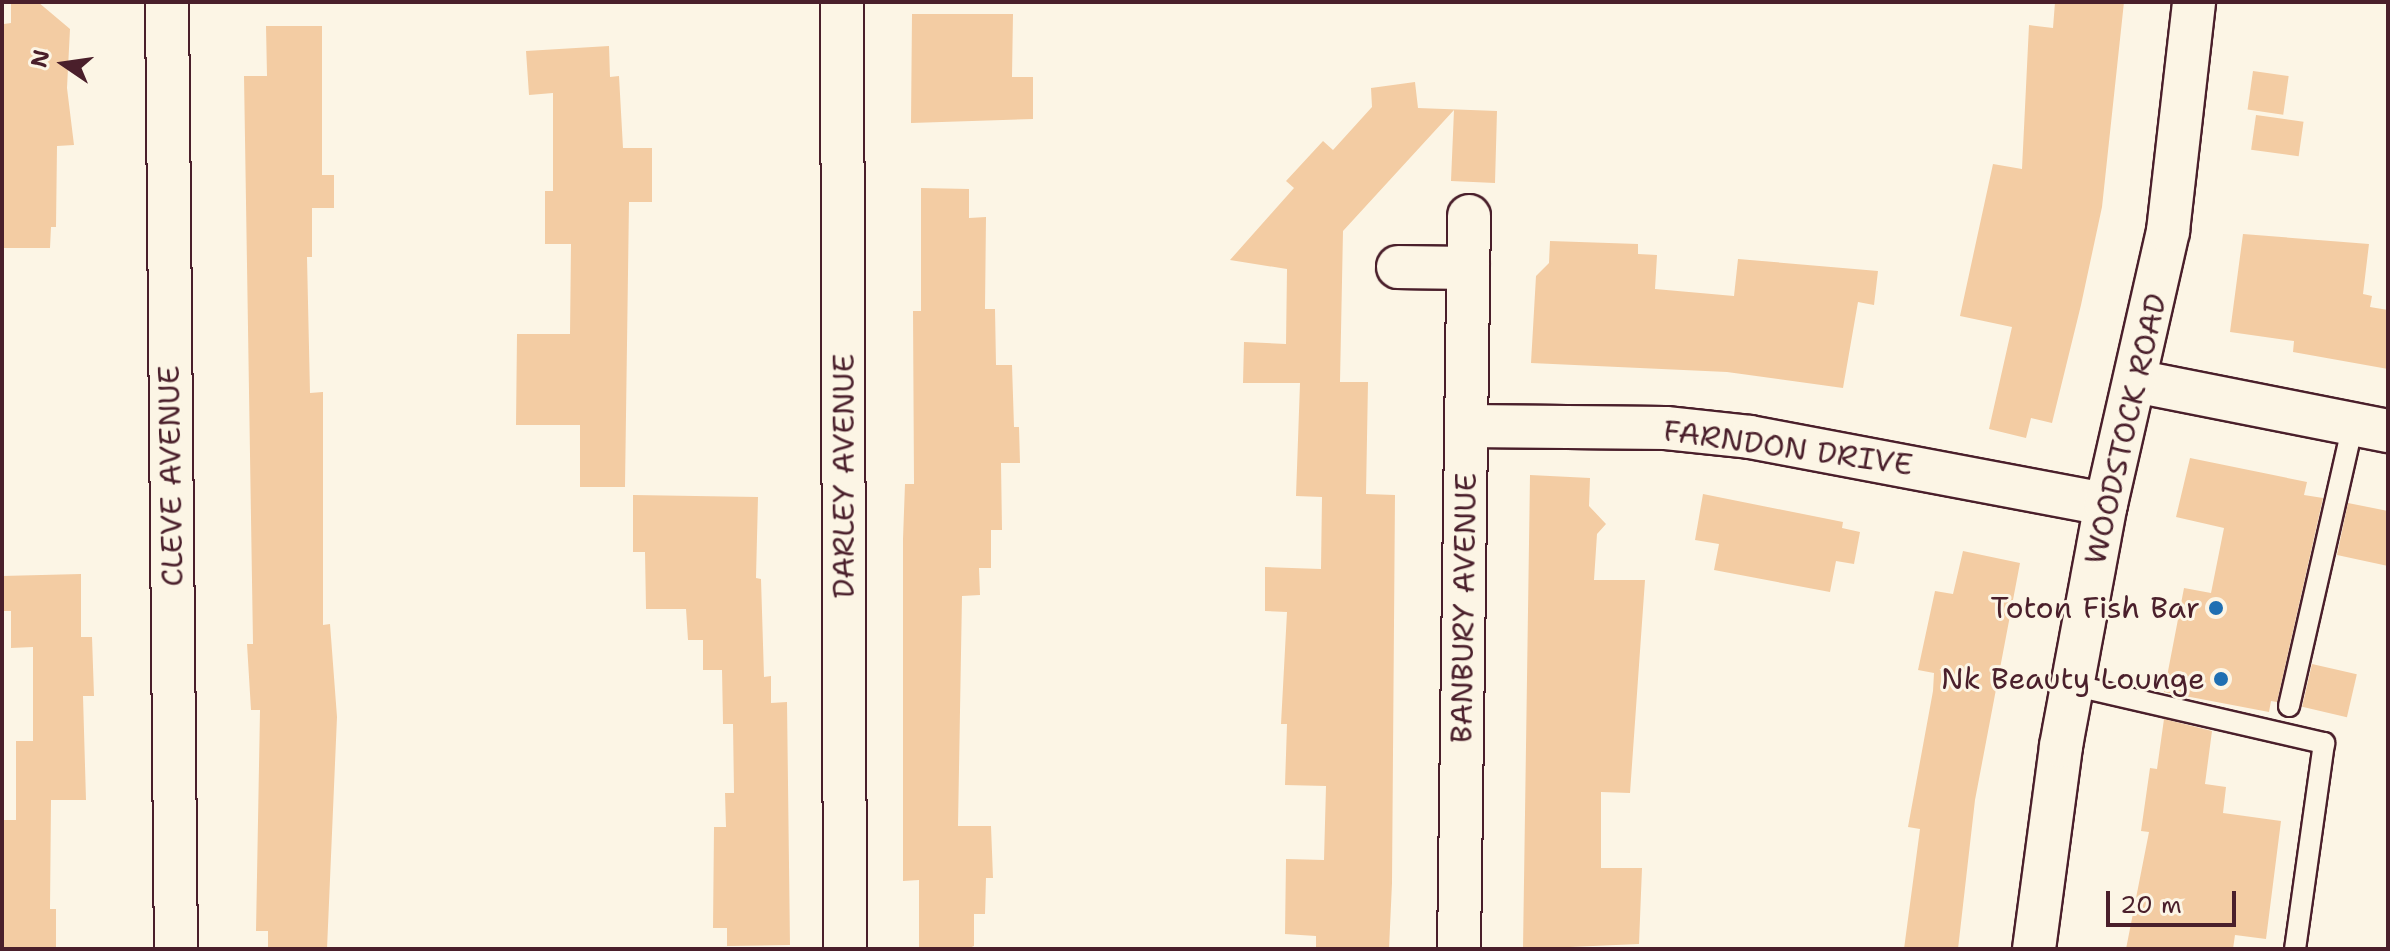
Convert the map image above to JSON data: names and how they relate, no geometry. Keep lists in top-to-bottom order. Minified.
{"streets":{"street":["WOODSTOCK ROAD","FARNDON DRIVE","CLEVE AVENUE","DARLEY AVENUE","BANBURY AVENUE"]},"crossings":[["WOODSTOCK ROAD","FARNDON DRIVE"],["FARNDON DRIVE","BANBURY AVENUE"]],"places":["Toton Fish Bar","Nk Beauty Lounge"],"scale_bar":"20 m","north":"left"}
